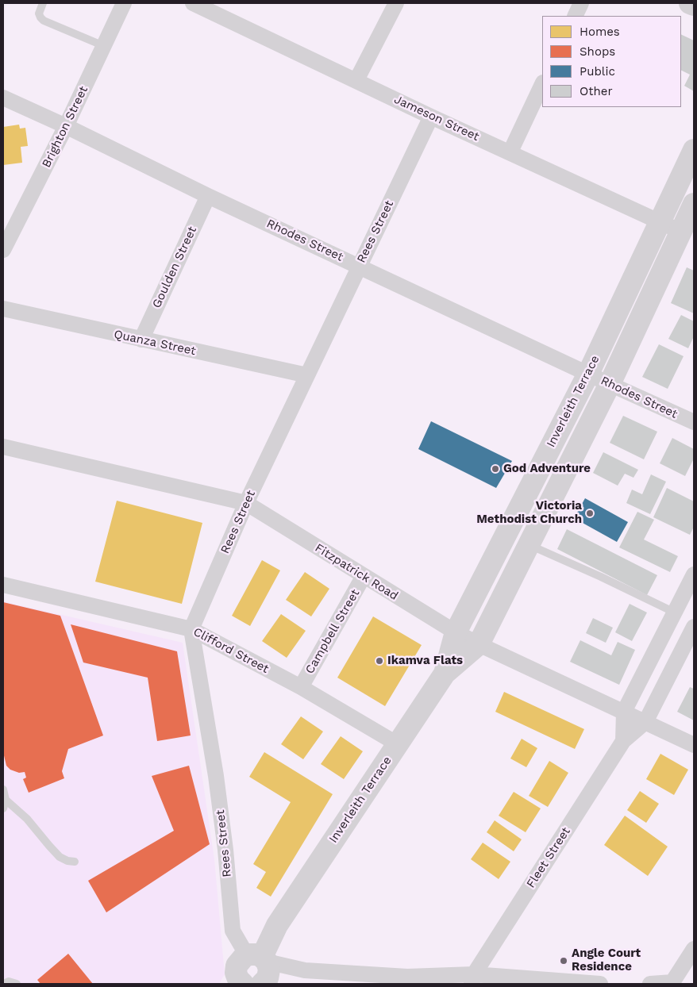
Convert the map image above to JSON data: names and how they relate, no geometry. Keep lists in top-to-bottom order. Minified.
{"streets":{"street":["Jameson Street","Brighton Street","Rees Street","Rhodes Street","Goulden Street","Quanza Street","Inverleith Terrace","Fitzpatrick Road","Campbell Street","Clifford Street","Fleet Street"]},"crossings":[["Jameson Street","Rees Street"],["Jameson Street","Inverleith Terrace"],["Brighton Street","Rhodes Street"],["Rees Street","Rhodes Street"],["Rees Street","Quanza Street"],["Rees Street","Inverleith Terrace"],["Rees Street","Fitzpatrick Road"],["Rees Street","Clifford Street"],["Rhodes Street","Goulden Street"],["Rhodes Street","Inverleith Terrace"],["Goulden Street","Quanza Street"],["Inverleith Terrace","Fitzpatrick Road"],["Inverleith Terrace","Clifford Street"],["Fitzpatrick Road","Campbell Street"],["Fitzpatrick Road","Fleet Street"],["Campbell Street","Clifford Street"]],"places":["God Adventure","Victoria Methodist Church","Ikamva Flats","Angle Court Residence"],"legend":["Homes","Shops","Public","Other"]}
